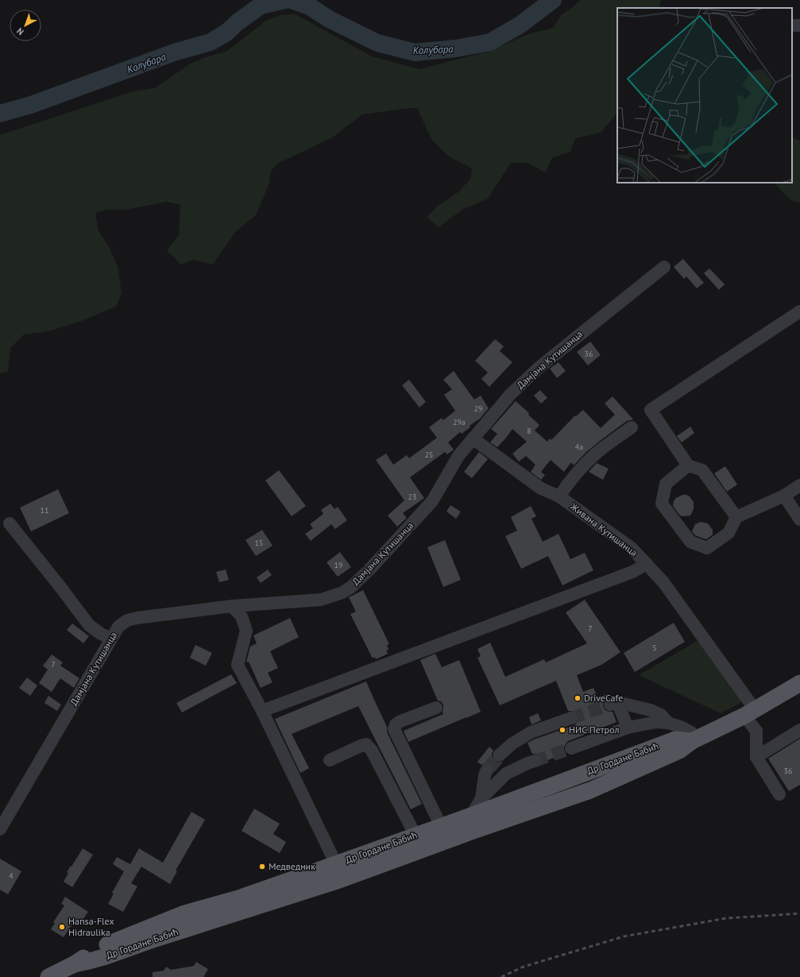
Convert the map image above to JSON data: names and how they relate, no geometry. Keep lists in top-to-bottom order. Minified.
{"streets":{"main road":["Др Гордане Бабић"],"street":["Дамјана Кутишанца","Живана Кутишанца"]},"crossings":[["Дамјана Кутишанца","Живана Кутишанца"],["Живана Кутишанца","Др Гордане Бабић"]],"water":["Колубара"],"places":["DriveCafe","НИС Петрол","Медведник","Hansa-Flex Hidraulika"],"house_numbers":["36","29","29a","8","4a","25","23","11","15","19","7","5","7","36","4"],"north":"bottom left"}
